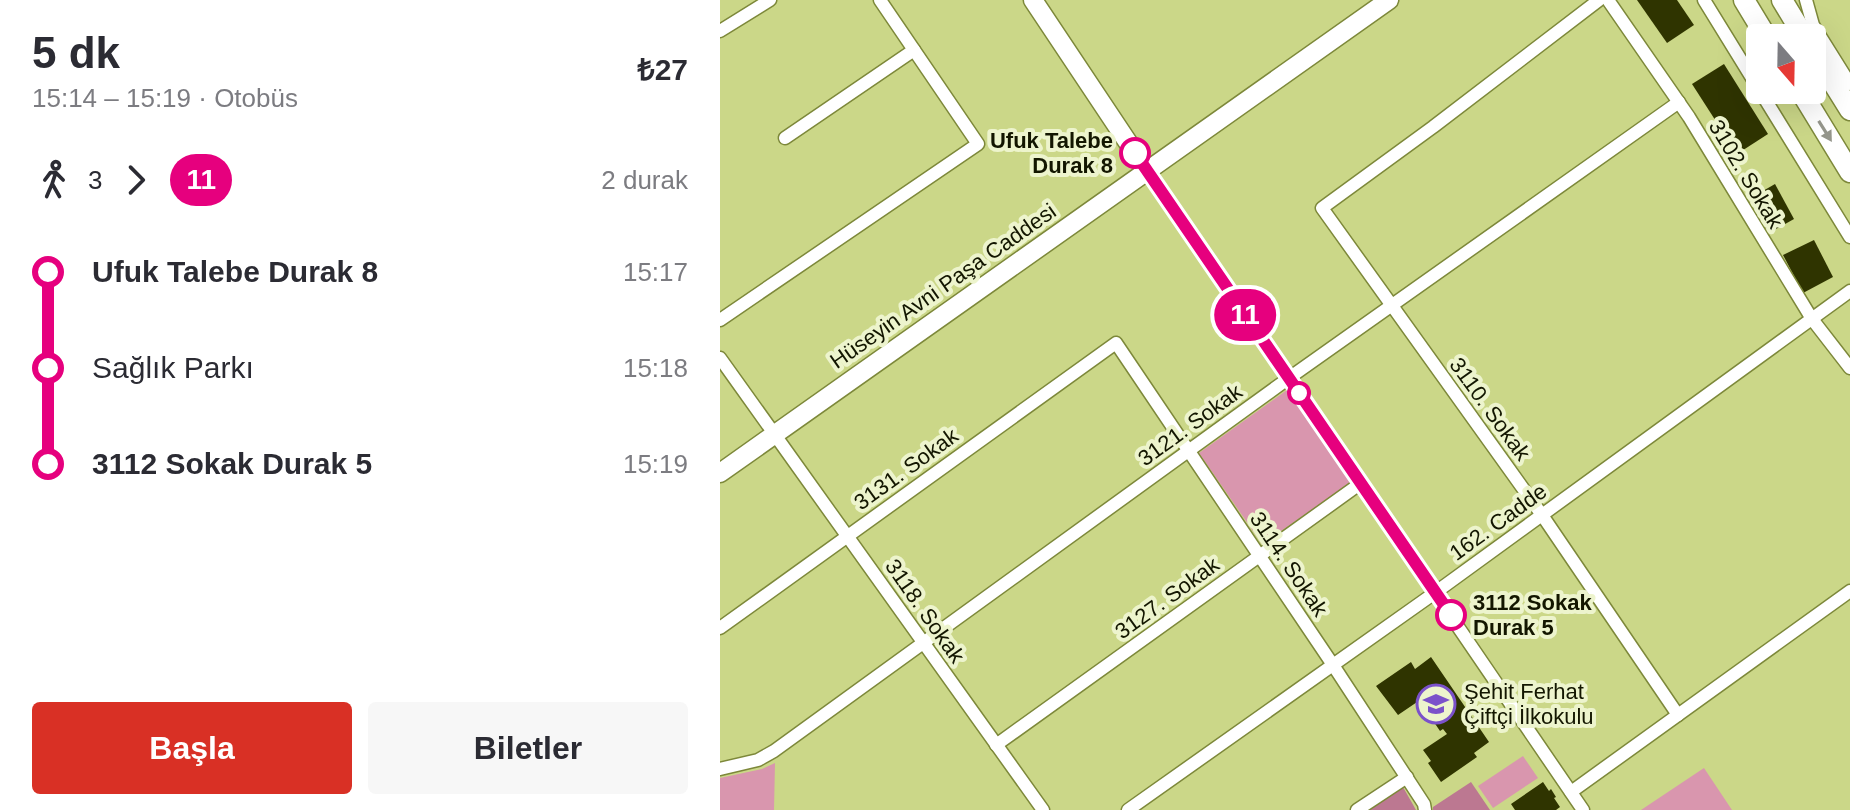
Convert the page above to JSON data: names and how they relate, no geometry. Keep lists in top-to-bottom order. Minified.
{"streets":{"main road":["Hüseyin Avni Paşa Caddesi"],"street":["3102. Sokak","3110. Sokak","3121. Sokak","3131. Sokak","162. Cadde","3114. Sokak","3127. Sokak","3118. Sokak"]},"crossings":[["3102. Sokak","3121. Sokak"],["3102. Sokak","162. Cadde"],["Hüseyin Avni Paşa Caddesi","3118. Sokak"],["3110. Sokak","3121. Sokak"],["3110. Sokak","162. Cadde"],["3121. Sokak","3114. Sokak"],["3121. Sokak","3118. Sokak"],["3131. Sokak","3114. Sokak"],["3131. Sokak","3118. Sokak"],["162. Cadde","3114. Sokak"],["3114. Sokak","3127. Sokak"],["3127. Sokak","3118. Sokak"]],"places":{"other":["Ufuk Talebe Durak 8","3112 Sokak Durak 5"],"school or university":["Şehit Ferhat Çiftçi İlkokulu"]},"lines":["bus line 11"],"north":"bottom","page":{"heading":["5 dk","15:14 – 15:19 · Otobüs","₺27"],"on_map":"11","legs":["3","11","2 durak"],"list":[{"name":"Ufuk Talebe Durak 8","value":"15:17"},{"name":"Sağlık Parkı","value":"15:18"},{"name":"3112 Sokak Durak 5","value":"15:19"}],"buttons":["Başla","Biletler"]}}
